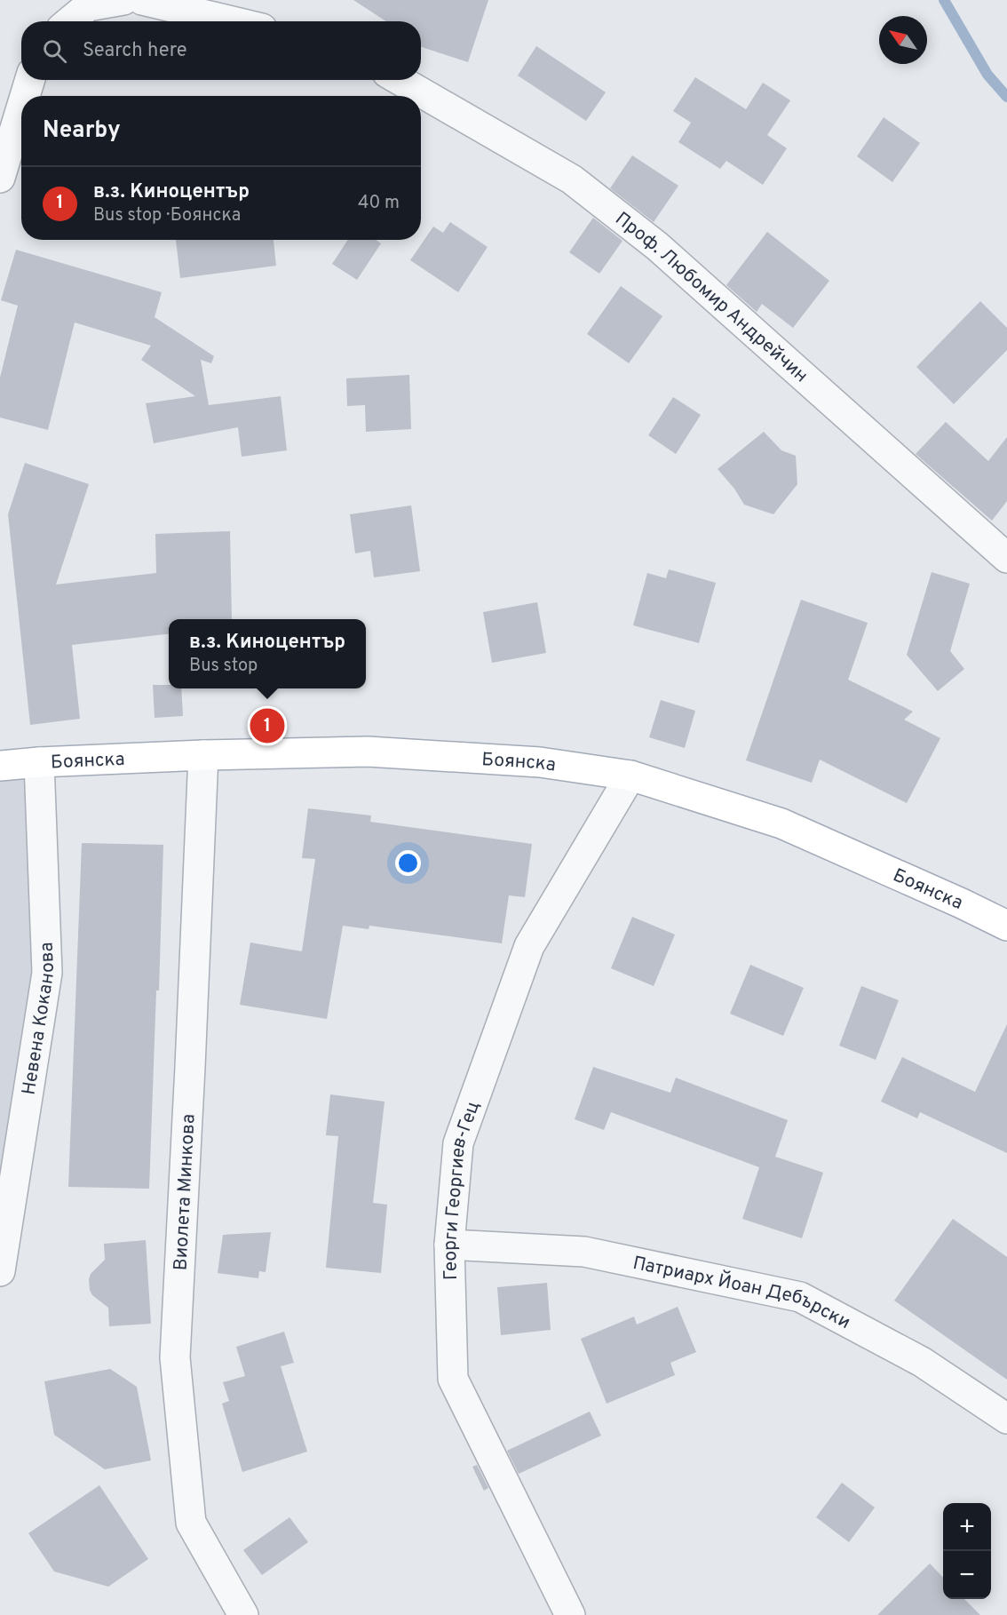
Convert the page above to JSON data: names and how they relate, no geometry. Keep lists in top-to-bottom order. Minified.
{"streets":{"main road":["Боянска"],"street":["Проф. Любомир Андрейчин","Невена Коканова","Георги Георгиев-Гец","Виолета Минкова","Патриарх Йоан Дебърски"]},"crossings":[["Боянска","Невена Коканова"],["Боянска","Георги Георгиев-Гец"],["Боянска","Виолета Минкова"],["Георги Георгиев-Гец","Патриарх Йоан Дебърски"]],"north":"top left","page":{"search":"Search here","heading":"Nearby","list":[{"mark":"1","name":"в.з. Киноцентър","note":"Bus stop · Боянска","value":"40 m"}],"popup":["в.з. Киноцентър","Bus stop"],"pins":"1","map_buttons":["+","−"]}}
